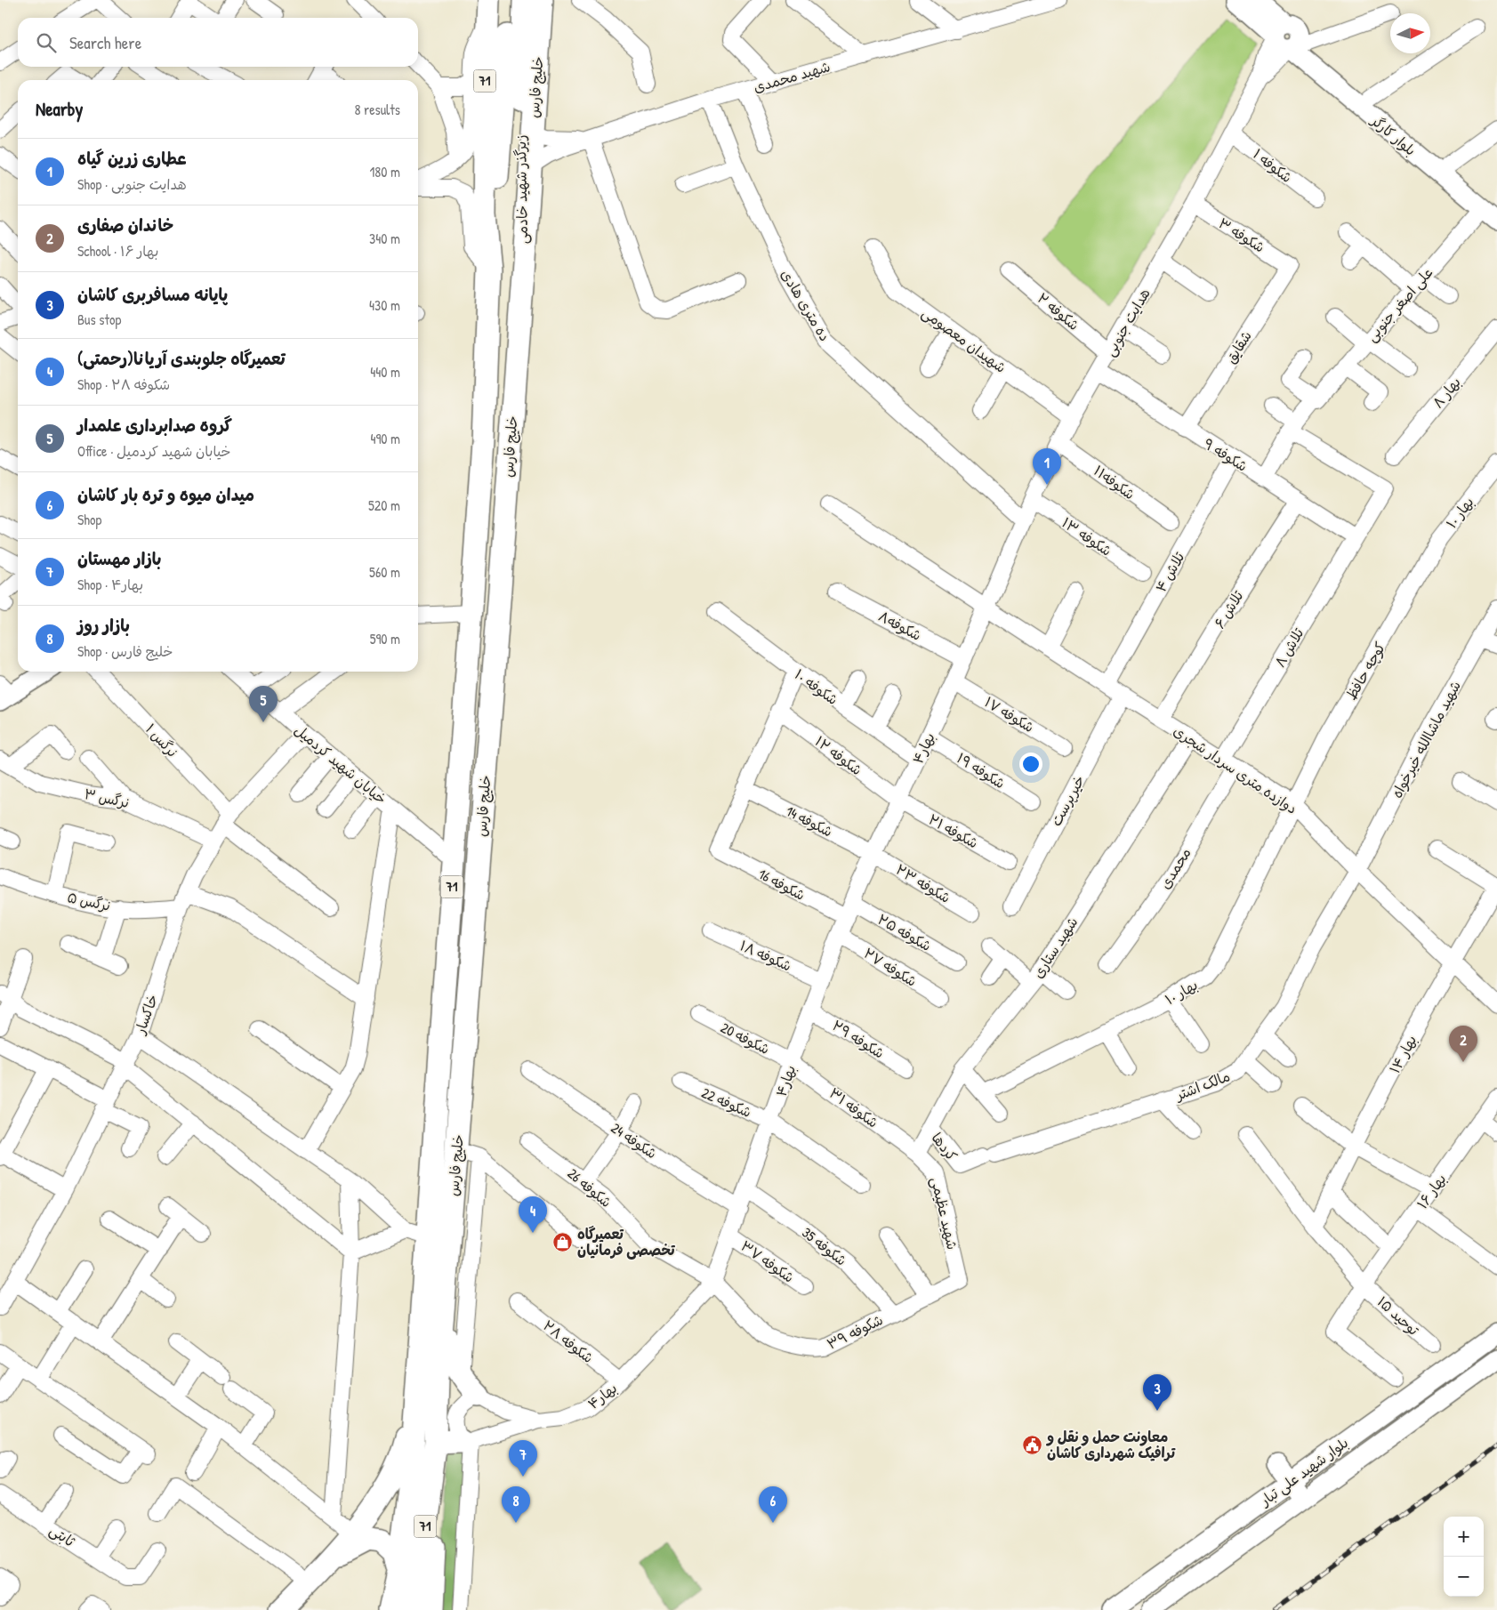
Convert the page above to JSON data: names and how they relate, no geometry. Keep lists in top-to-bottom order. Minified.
{"streets":{"highway":["71","خلیج فارس","زیرگذر شهید خادمی"],"main road":["بلوار کارگر","بلوار شهید علی تبار"],"street":["شهید محمدی","شکوفه ۱","شکوفه ۳","علی اصغر جنوبی","ده متری هادی","شکوفه ۲","هدایت جنوبی","شهیدان معصومی","شقایق","بهار ۸","شکوفه ۹","شکوفه۱۱","بهار ۱۰","شکوفه ۱۳","تلاش ۴","تلاش ۶","شکوفه۸","تلاش ۸","کوچه حافظ","شکوفه ۱۰","شکوفه ۱۷","شهید ماشاالله خیرخواه","نرگس ۱","بهار۴","شکوفه ۱۲","خیابان شهید کردمیل","دوازده متری سردار شجری","شکوفه ۱۹","نرگس ۳","خیرپرست","شکوفه 14","شکوفه ۲۱","محمدی","شکوفه ۲۳","شکوفه 16","نرگس ۵","شکوفه ۲۵","شهید ستاری","شکوفه ۱۸","شکوفه ۲۷","خاکسار","شکوفه 20","شکوفه ۲۹","بهار ۱۴","مالک اشتر","شکوفه 22","شکوفه ۳۱","شکوفه 24","کردها","شکوفه 26","بهار ۱۶","شهید عظیمی","شکوفه 35","شکوفه ۳۷","توحید ۱۵","شکوفه ۳۹","شکوفه ۲۸","ثابتی"]},"crossings":[["شهید محمدی","خلیج فارس"],["شهید محمدی","ده متری هادی"],["خلیج فارس","زیرگذر شهید خادمی"],["خلیج فارس","خیابان شهید کردمیل"],["بلوار کارگر","علی اصغر جنوبی"],["بلوار کارگر","هدایت جنوبی"],["شکوفه ۱","هدایت جنوبی"],["شکوفه ۳","هدایت جنوبی"],["شکوفه ۳","شقایق"],["علی اصغر جنوبی","شکوفه ۹"],["علی اصغر جنوبی","تلاش ۸"],["ده متری هادی","هدایت جنوبی"],["شکوفه ۲","هدایت جنوبی"],["هدایت جنوبی","شهیدان معصومی"],["هدایت جنوبی","شکوفه ۹"],["هدایت جنوبی","شکوفه۱۱"],["هدایت جنوبی","شکوفه ۱۳"],["هدایت جنوبی","بهار۴"],["هدایت جنوبی","دوازده متری سردار شجری"],["شقایق","شکوفه ۹"],["شکوفه ۹","تلاش ۴"],["شکوفه ۹","تلاش ۶"],["شکوفه ۹","تلاش ۸"],["بهار ۱۰","کوچه حافظ"],["بهار ۱۰","دوازده متری سردار شجری"],["تلاش ۴","دوازده متری سردار شجری"],["تلاش ۶","دوازده متری سردار شجری"],["شکوفه۸","بهار۴"],["تلاش ۸","دوازده متری سردار شجری"],["تلاش ۸","محمدی"],["کوچه حافظ","دوازده متری سردار شجری"],["شکوفه ۱۰","بهار۴"],["شکوفه ۱۷","بهار۴"],["شهید ماشاالله خیرخواه","دوازده متری سردار شجری"],["شهید ماشاالله خیرخواه","مالک اشتر"],["نرگس ۱","خاکسار"],["بهار۴","شکوفه ۱۲"],["بهار۴","دوازده متری سردار شجری"],["بهار۴","شکوفه ۱۹"],["بهار۴","شکوفه 14"],["بهار۴","شکوفه ۲۱"],["بهار۴","شکوفه ۲۳"],["بهار۴","شکوفه 16"],["بهار۴","شکوفه ۲۵"],["بهار۴","شکوفه ۱۸"],["بهار۴","شکوفه ۲۷"],["بهار۴","شکوفه 20"],["بهار۴","شکوفه ۲۹"],["بهار۴","شکوفه 22"],["بهار۴","شکوفه ۳۱"],["بهار۴","شکوفه 24"],["بهار۴","شکوفه 26"],["بهار۴","شکوفه 35"],["بهار۴","شکوفه ۳۷"],["بهار۴","شکوفه ۳۹"],["بهار۴","شکوفه ۲۸"],["شکوفه ۱۲","شکوفه ۲۱"],["خیابان شهید کردمیل","خاکسار"],["دوازده متری سردار شجری","خیرپرست"],["دوازده متری سردار شجری","محمدی"],["دوازده متری سردار شجری","شهید ستاری"],["دوازده متری سردار شجری","بهار ۱۴"],["دوازده متری سردار شجری","مالک اشتر"],["نرگس ۳","خاکسار"],["شکوفه 14","شکوفه ۲۳"],["شکوفه 14","شکوفه 16"],["نرگس ۵","خاکسار"],["شهید ستاری","شکوفه ۳۱"],["شهید ستاری","کردها"],["شهید ستاری","شهید عظیمی"],["شکوفه 20","شکوفه ۳۱"],["بهار ۱۴","توحید ۱۵"],["مالک اشتر","کردها"],["شکوفه ۳۱","شهید عظیمی"],["شکوفه 26","شکوفه ۳۹"],["بهار ۱۶","توحید ۱۵"],["شهید عظیمی","شکوفه ۳۹"],["شکوفه 35","شکوفه ۳۹"]],"places":{"shop":["تعمیرگاه تخصصی فرمانیان"],"public building":["معاونت حمل و نقل و ترافیک شهرداری کاشان"]},"north":"right","page":{"search":"Search here","heading":["Nearby","8 results"],"list":[{"mark":"1","name":"عطاری زرین گیاه","note":"Shop · هدایت جنوبی","value":"180 m"},{"mark":"2","name":"خاندان صفاری","note":"School · بهار ۱۶","value":"340 m"},{"mark":"3","name":"پایانه مسافربری کاشان","note":"Bus stop","value":"430 m"},{"mark":"4","name":"تعمیرگاه جلوبندی آریانا(رحمتی)","note":"Shop · شکوفه ۲۸","value":"440 m"},{"mark":"5","name":"گروه صدابرداری علمدار","note":"Office · خیابان شهید کردمیل","value":"490 m"},{"mark":"6","name":"میدان میوه و تره بار کاشان","note":"Shop","value":"520 m"},{"mark":"7","name":"بازار مهستان","note":"Shop · بهار۴","value":"560 m"},{"mark":"8","name":"بازار روز","note":"Shop · خلیج فارس","value":"590 m"}],"pins":["1","5","2","4","3","7","6","8"],"map_buttons":["+","−"]}}
